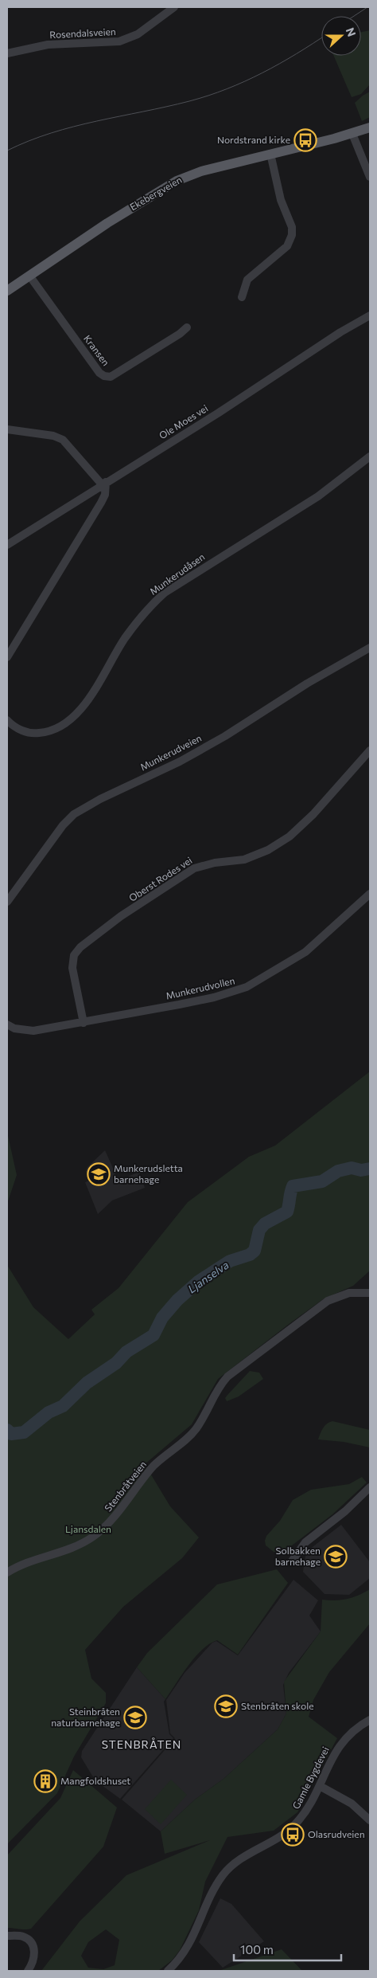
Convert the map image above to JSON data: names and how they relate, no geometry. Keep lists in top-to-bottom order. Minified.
{"streets":{"main road":["Ekebergveien"],"street":["Rosendalsveien","Kransen","Ole Moes vei","Munkerudåsen","Munkerudveien","Oberst Rodes vei","Munkerudvollen","Stenbråtveien","Gamle Bygdevei"]},"crossings":[["Ekebergveien","Kransen"],["Oberst Rodes vei","Munkerudvollen"]],"districts":["STENBRÅTEN"],"water":["Ljanselva"],"parks":["Ljansdalen"],"places":{"bus stop":["Nordstrand kirke","Olasrudveien"],"school or university":["Munkerudsletta barnehage","Solbakken barnehage","Stenbråten skole","Steinbråten naturbarnehage"],"building":["Mangfoldshuset"]},"scale_bar":"100 m","north":"right"}
